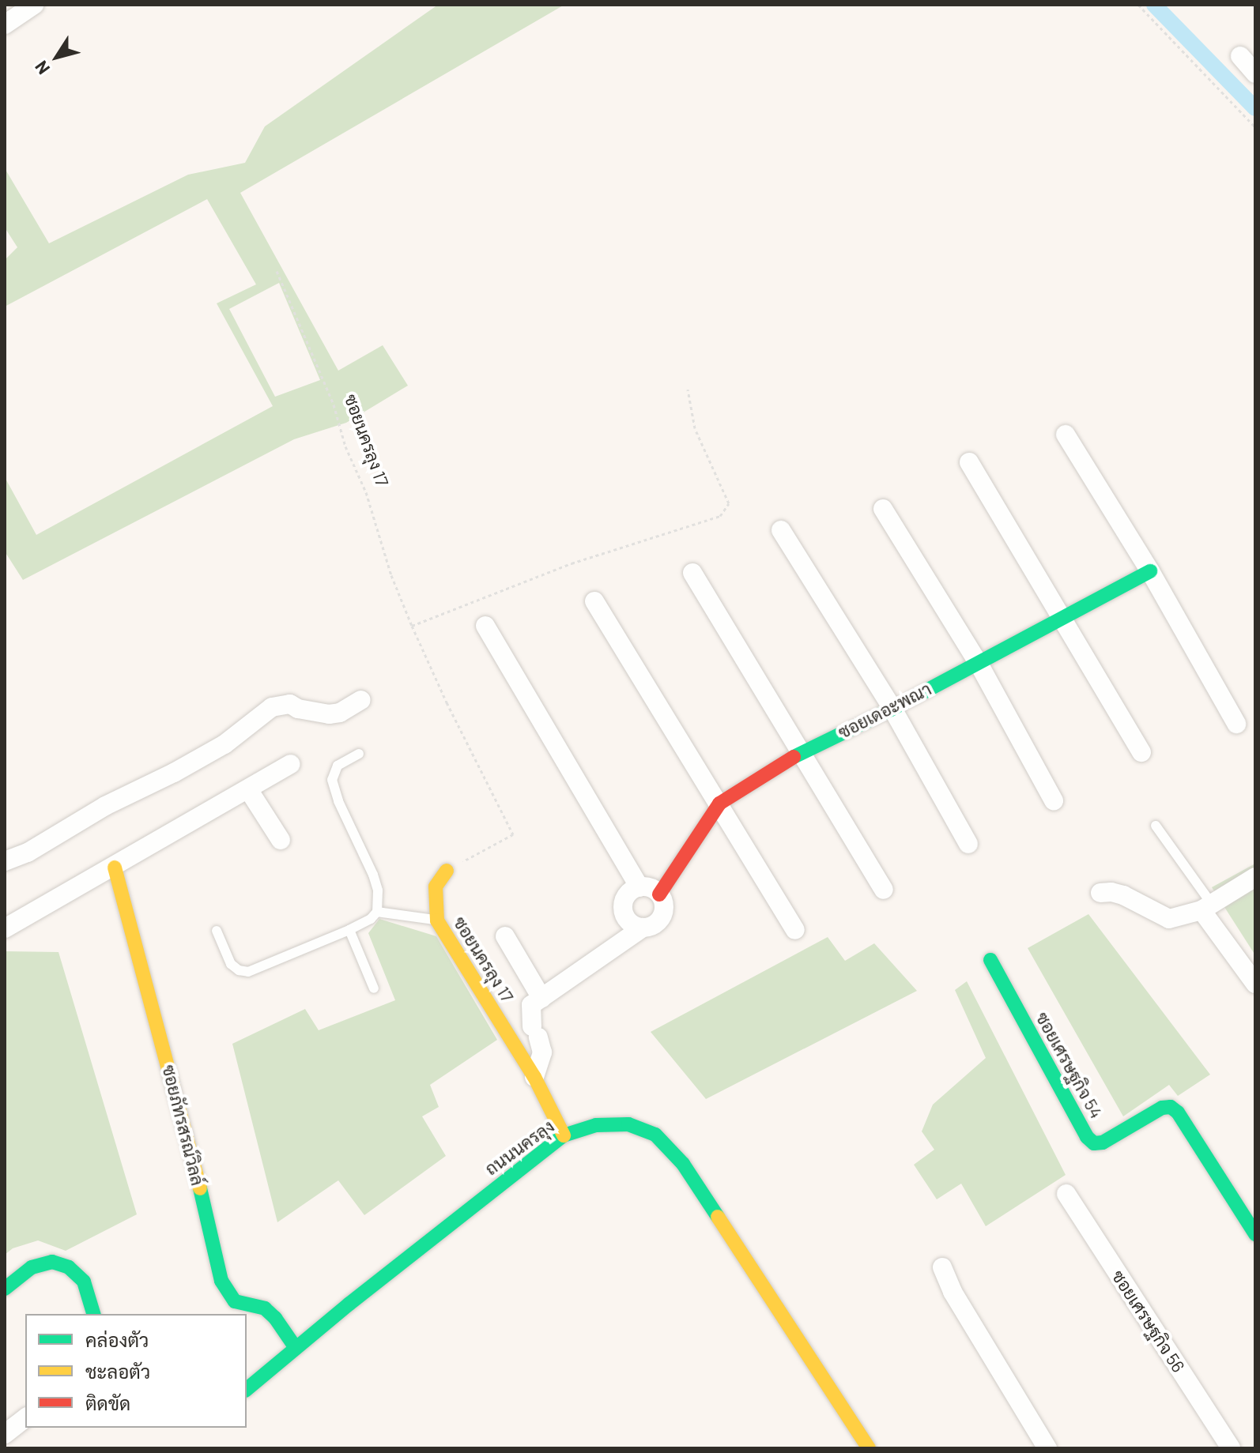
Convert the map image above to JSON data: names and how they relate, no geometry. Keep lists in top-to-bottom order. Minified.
{"streets":{"street":["ซอยนครลุง 17","ซอยเดอะพณา","ซอยเศรษฐกิจ 54","ซอยภัทรสรณ์วิลล์","ถนนนครลุง","ซอยเศรษฐกิจ 56"]},"crossings":[["ซอยนครลุง 17","ถนนนครลุง"],["ซอยภัทรสรณ์วิลล์","ถนนนครลุง"]],"legend":["คล่องตัว","ชะลอตัว","ติดขัด"],"north":"bottom left"}
